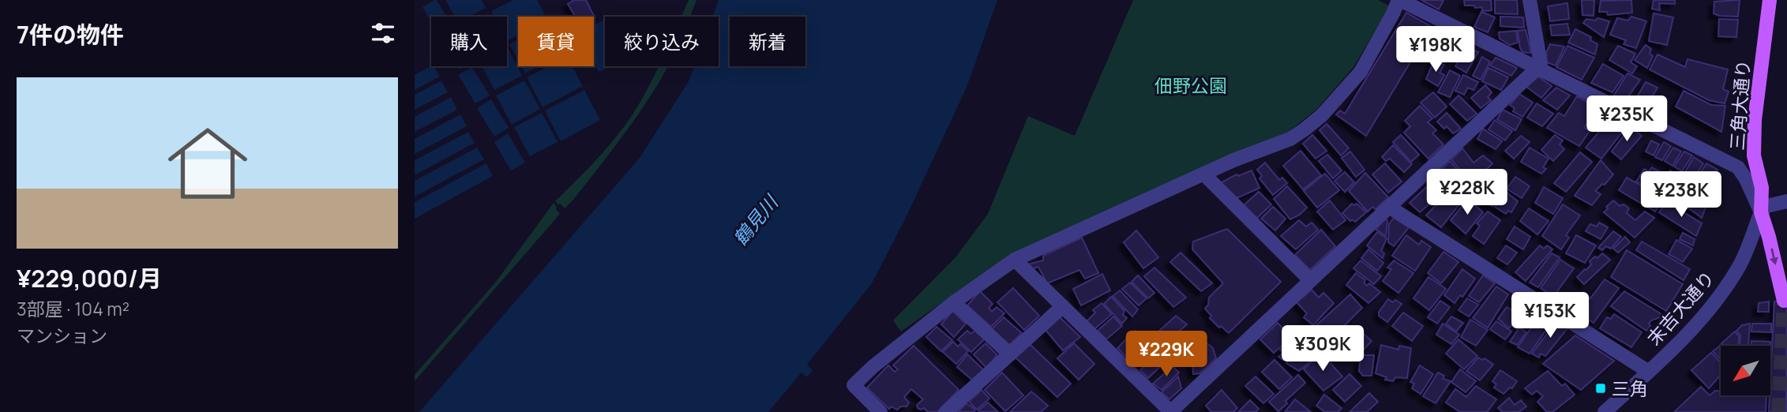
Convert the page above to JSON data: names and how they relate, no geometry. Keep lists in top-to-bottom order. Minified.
{"streets":{"main road":["三角大通り"],"street":["末吉大通り"]},"crossings":[["三角大通り","末吉大通り"]],"water":["鶴見川"],"parks":["佃野公園"],"places":{"transit":["三角"]},"north":"bottom left","page":{"heading":"7件の物件","chip":["購入","賃貸","絞り込み","新着"],"price":["¥198K","¥235K","¥228K","¥238K","¥153K","¥309K","¥229K"],"list":[{"name":"¥229,000/月","note":"3部屋 · 104 m² · マンション"}]}}
